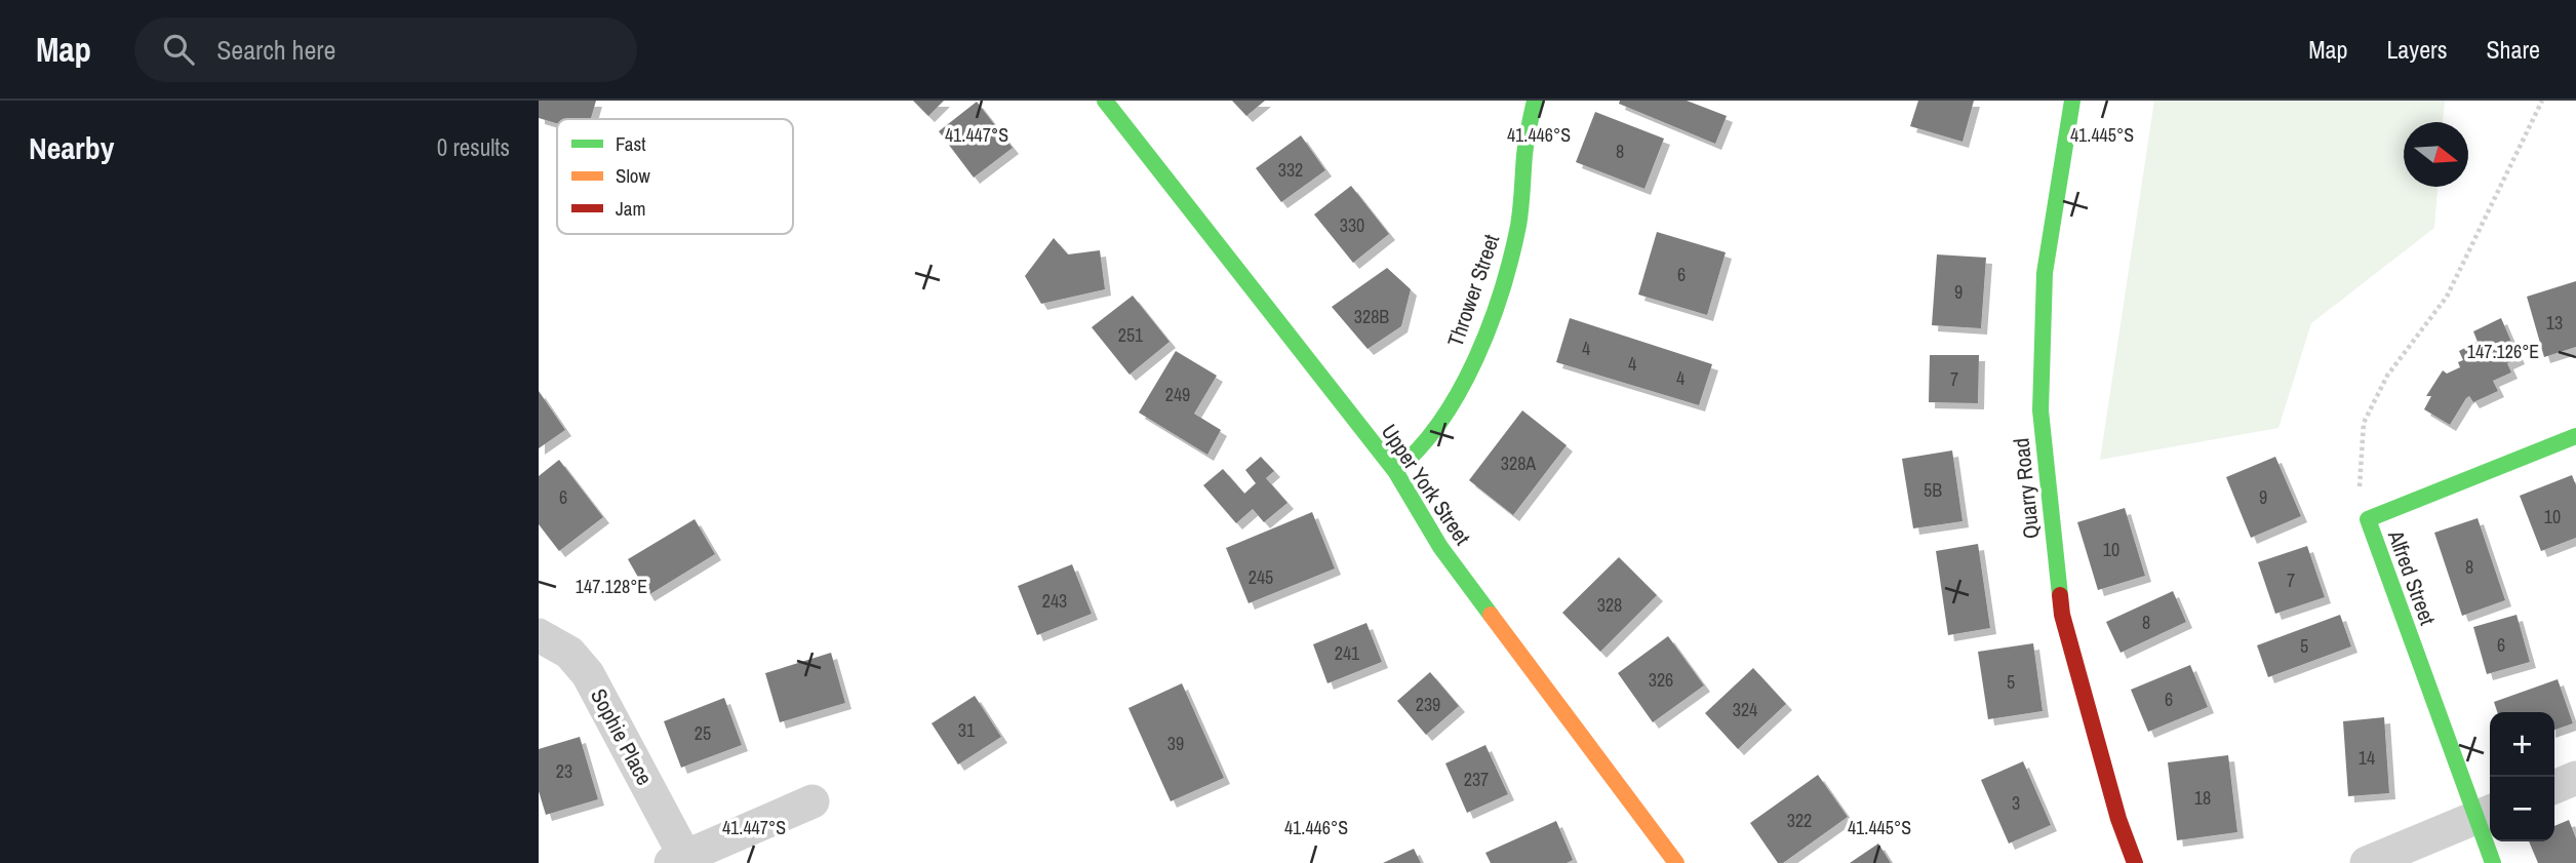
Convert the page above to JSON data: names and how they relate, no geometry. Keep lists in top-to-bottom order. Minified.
{"streets":{"street":["Thrower Street","Upper York Street","Quarry Road","Alfred Street","Sophie Place"]},"crossings":[["Thrower Street","Upper York Street"]],"house_numbers":["8","332","330","6","9","328B","13","251","4","4","4","7","249","328A","5B","6","9","10","10","8","245","7","243","328","8","6","5","241","326","5","6","239","324","31","25","39","14","23","237","18","3","322"],"legend":["Fast","Slow","Jam"],"north":"right","page":{"header":"Map","search":"Search here","nav":["Map","Layers","Share"],"heading":["Nearby","0 results"],"map_buttons":["+","−"]},"coordinates":["41.447°S","41.446°S","41.445°S","147.126°E","147.128°E"]}
